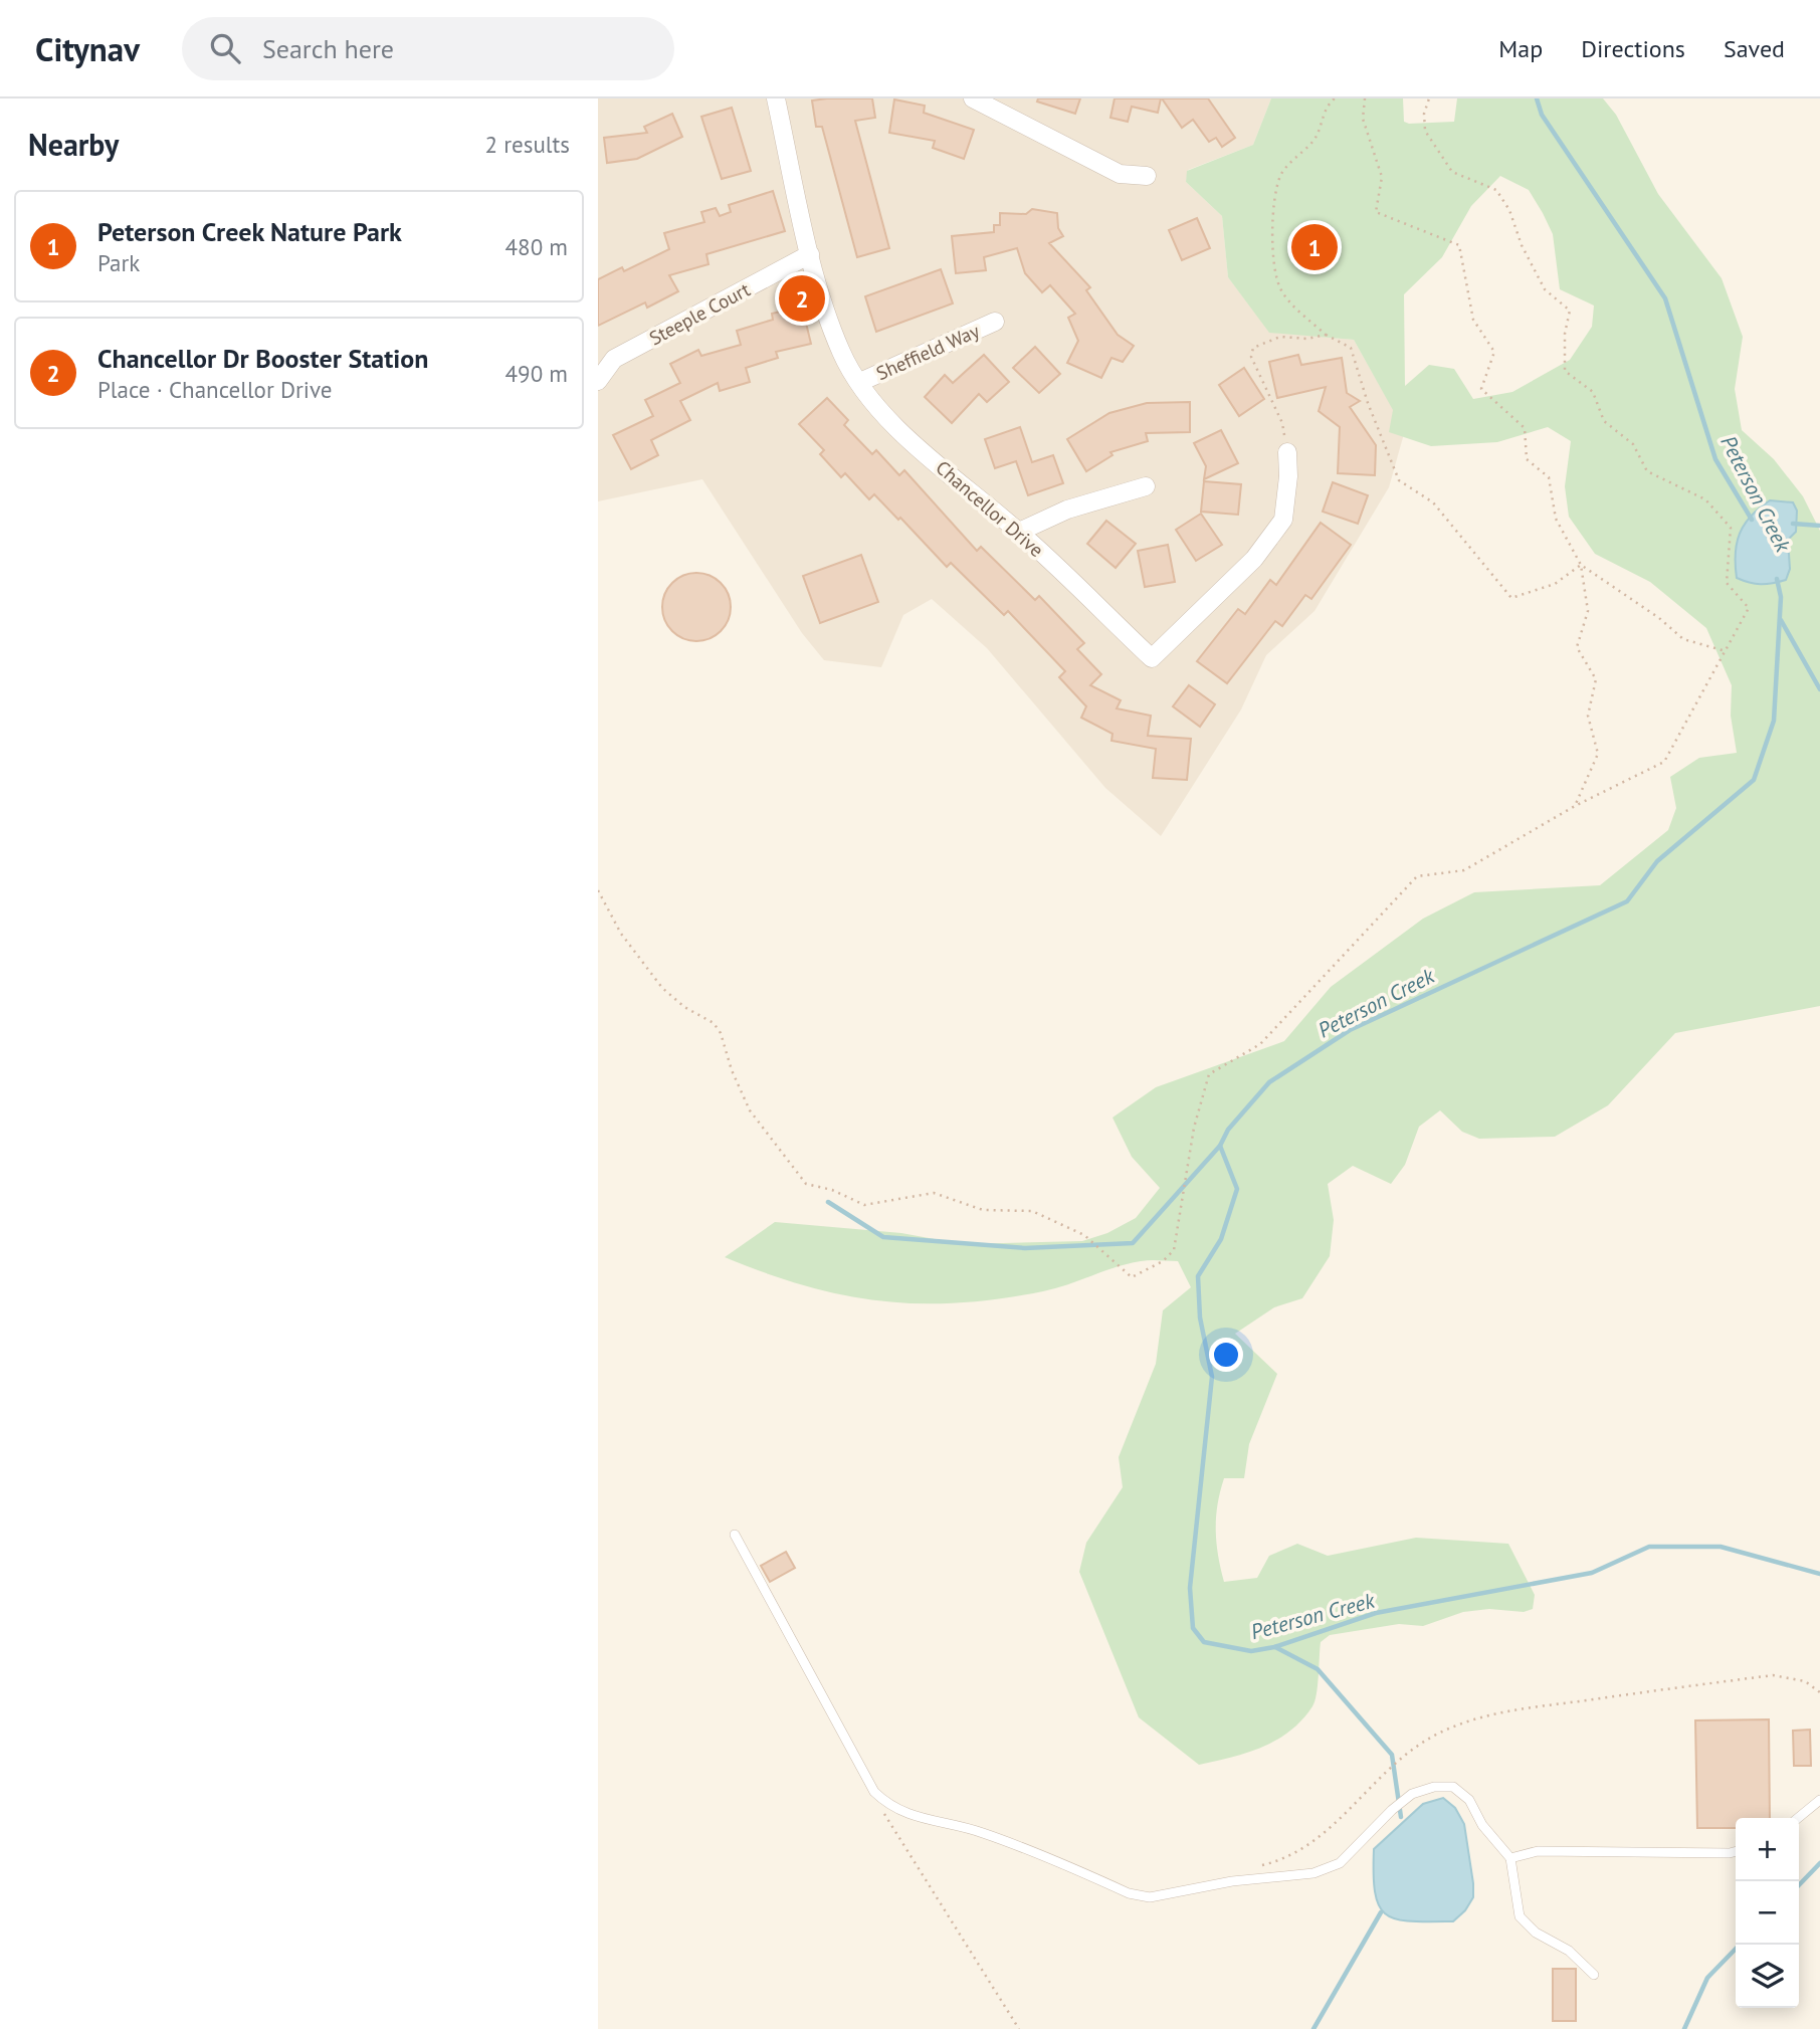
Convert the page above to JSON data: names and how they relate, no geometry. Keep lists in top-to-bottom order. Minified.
{"streets":{"street":["Steeple Court","Sheffield Way","Chancellor Drive"]},"crossings":[["Steeple Court","Chancellor Drive"],["Sheffield Way","Chancellor Drive"]],"water":["Peterson Creek"],"page":{"header":"Citynav","search":"Search here","nav":["Map","Directions","Saved"],"heading":["Nearby","2 results"],"list":[{"mark":"1","name":"Peterson Creek Nature Park","note":"Park","value":"480 m"},{"mark":"2","name":"Chancellor Dr Booster Station","note":"Place · Chancellor Drive","value":"490 m"}],"pins":["1","2"],"map_buttons":["+","−"]}}
